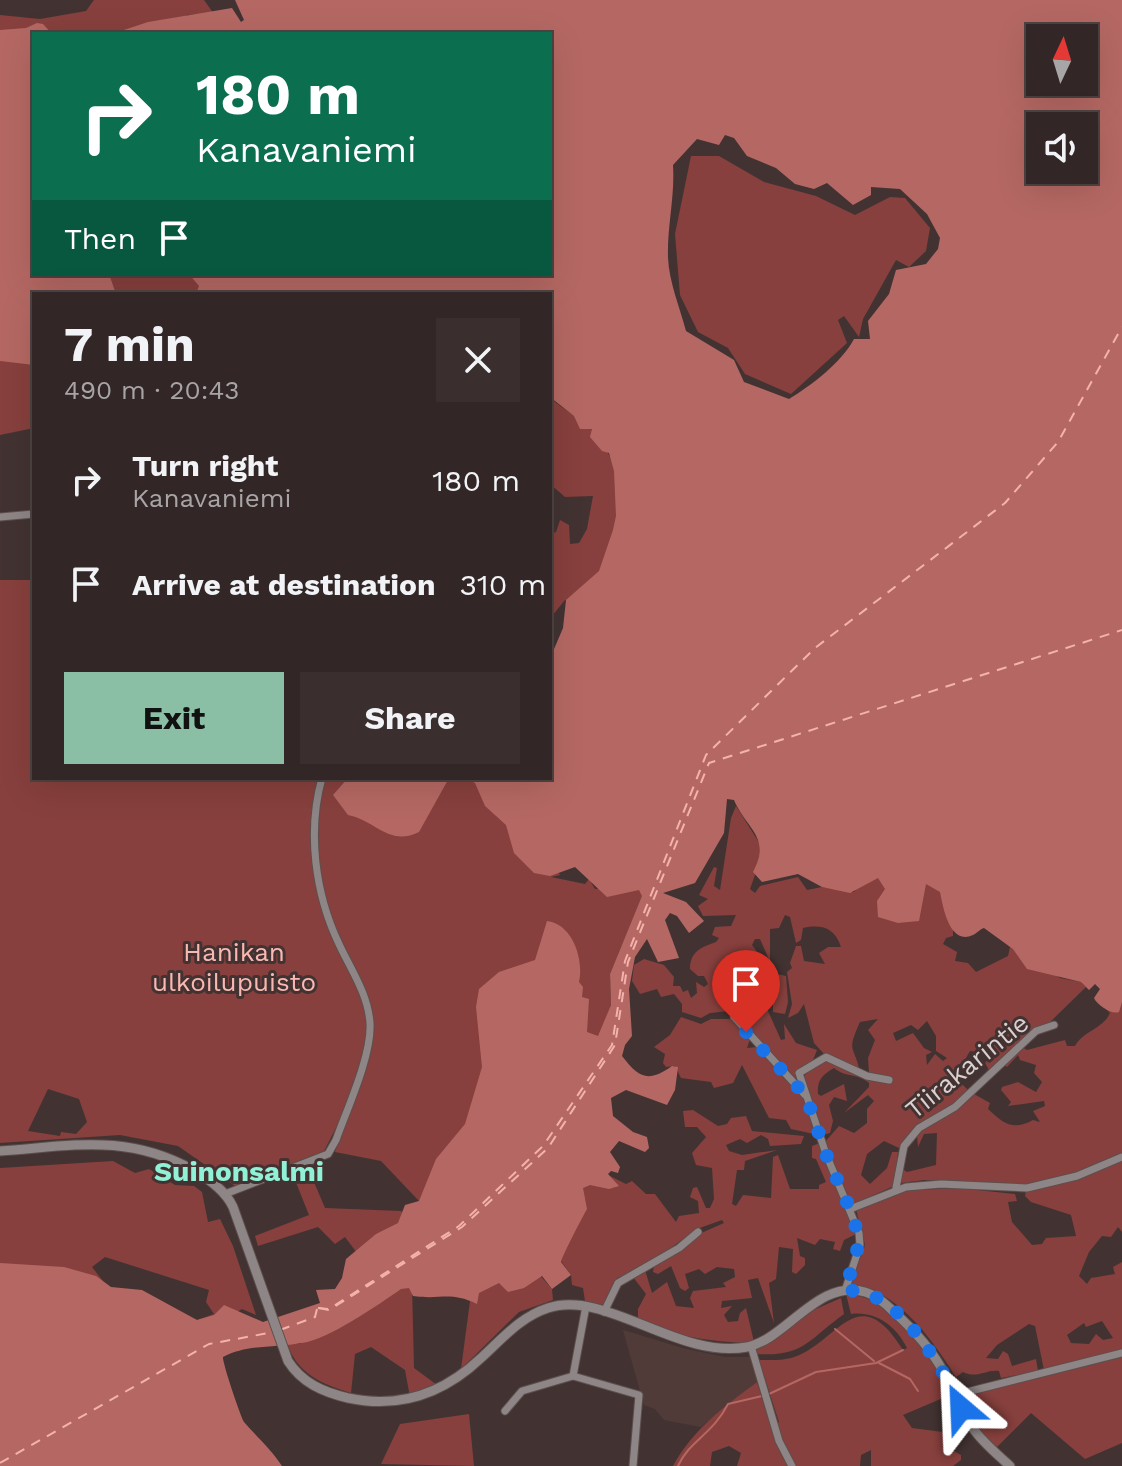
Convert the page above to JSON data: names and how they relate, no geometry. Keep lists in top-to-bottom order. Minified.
{"streets":{"street":["Tiirakarintie"]},"districts":["Suinonsalmi"],"parks":["Hanikan ulkoilupuisto"],"north":"top","page":{"turn":["180 m","Kanavaniemi"],"then":"Then","heading":["7 min","490 m · 20:43"],"list":[{"name":"Turn right","note":"Kanavaniemi","value":"180 m"},{"name":"Arrive at destination","value":"310 m"}],"buttons":["Exit","Share"]}}
